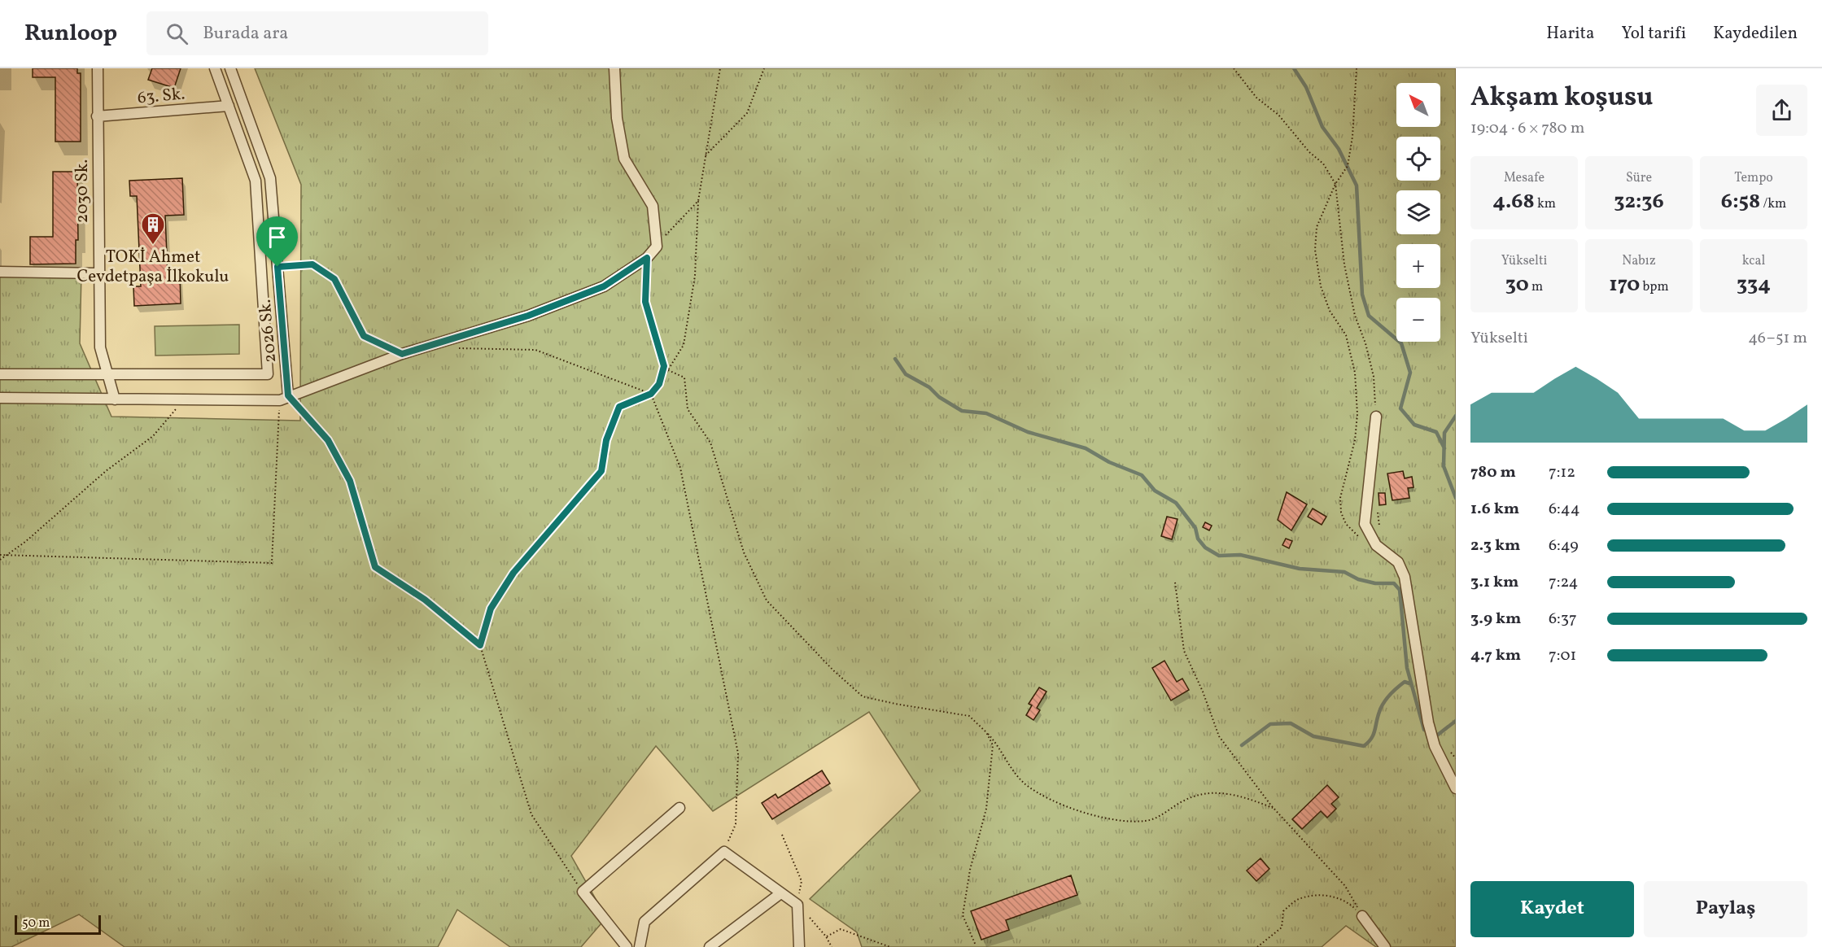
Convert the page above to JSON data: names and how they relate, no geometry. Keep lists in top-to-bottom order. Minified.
{"streets":{"street":["63. Sk.","2030 Sk.","2026 Sk."]},"crossings":[["63. Sk.","2030 Sk."],["63. Sk.","2026 Sk."],["2030 Sk.","2026 Sk."]],"places":{"building":["TOKİ Ahmet Cevdetpaşa İlkokulu"]},"scale_bar":"50 m","north":"top left","page":{"header":"Runloop","search":"Burada ara","nav":["Harita","Yol tarifi","Kaydedilen"],"heading":["Akşam koşusu","19:04 · 6 × 780 m"],"map_buttons":["+","−"],"stats":[["Mesafe","4.68 km"],["Süre","32:36"],["Tempo","6:58 /km"],["Yükselti","30 m"],["Nabız","170 bpm"],["kcal","334"]],"chart":["Yükselti","46–51 m"],"list":[{"name":"780 m","note":"7:12"},{"name":"1.6 km","note":"6:44"},{"name":"2.3 km","note":"6:49"},{"name":"3.1 km","note":"7:24"},{"name":"3.9 km","note":"6:37"},{"name":"4.7 km","note":"7:01"}],"buttons":["Kaydet","Paylaş"],"scale":"50 m"}}
